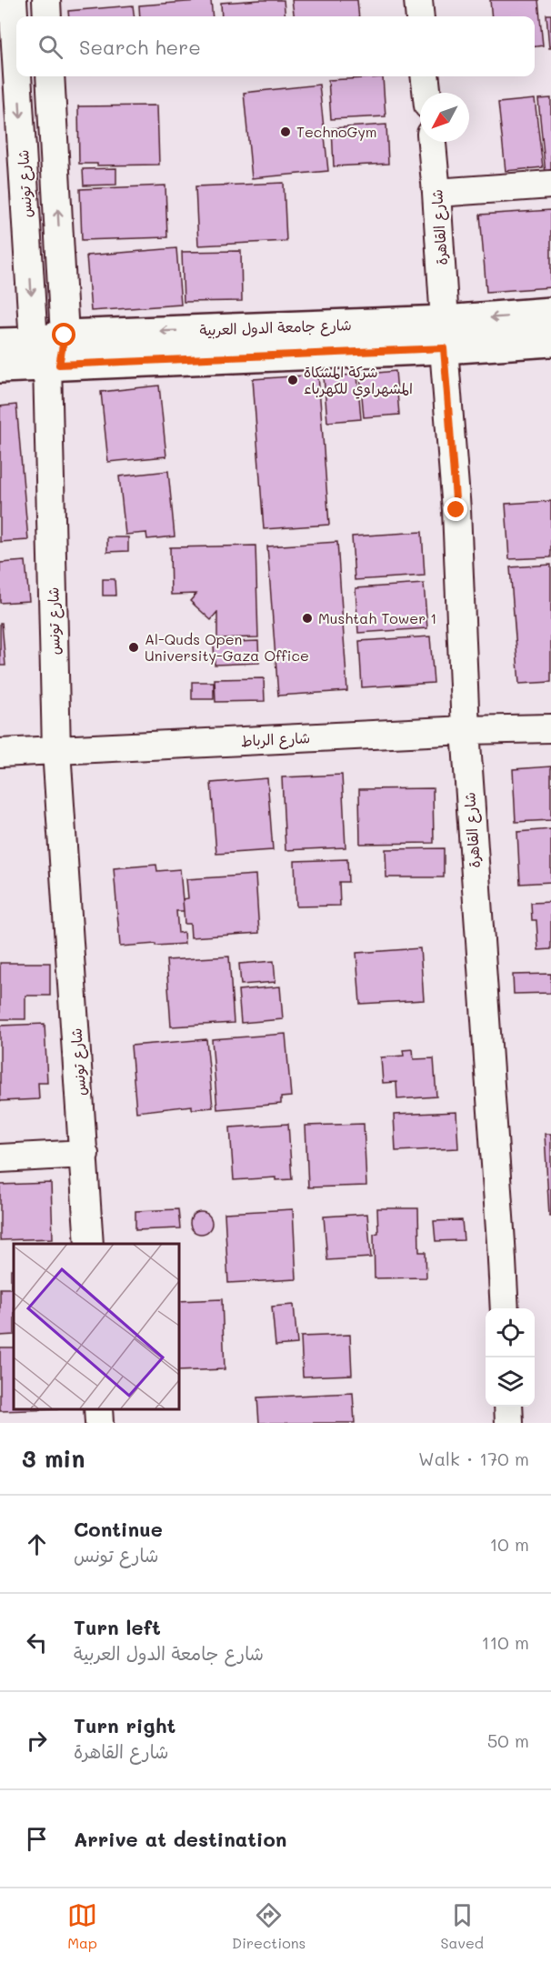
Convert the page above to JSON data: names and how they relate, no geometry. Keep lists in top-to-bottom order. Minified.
{"streets":{"main road":["شارع جامعة الدول العربية"],"street":["شارع تونس","شارع القاهرة","شارع الرباط"]},"crossings":[["شارع تونس","شارع جامعة الدول العربية"],["شارع تونس","شارع الرباط"],["شارع القاهرة","شارع جامعة الدول العربية"],["شارع القاهرة","شارع الرباط"]],"places":["TechnoGym","شركة المشكاة المشهراوي للكهرباء","Mushtah Tower 1","Al-Quds Open University-Gaza Office"],"north":"bottom left","page":{"search":"Search here","heading":["3 min","Walk · 170 m"],"list":[["Continue","شارع تونس","10 m"],["Turn left","شارع جامعة الدول العربية","110 m"],["Turn right","شارع القاهرة","50 m"],"Arrive at destination"],"nav":["Map","Directions","Saved"]}}
